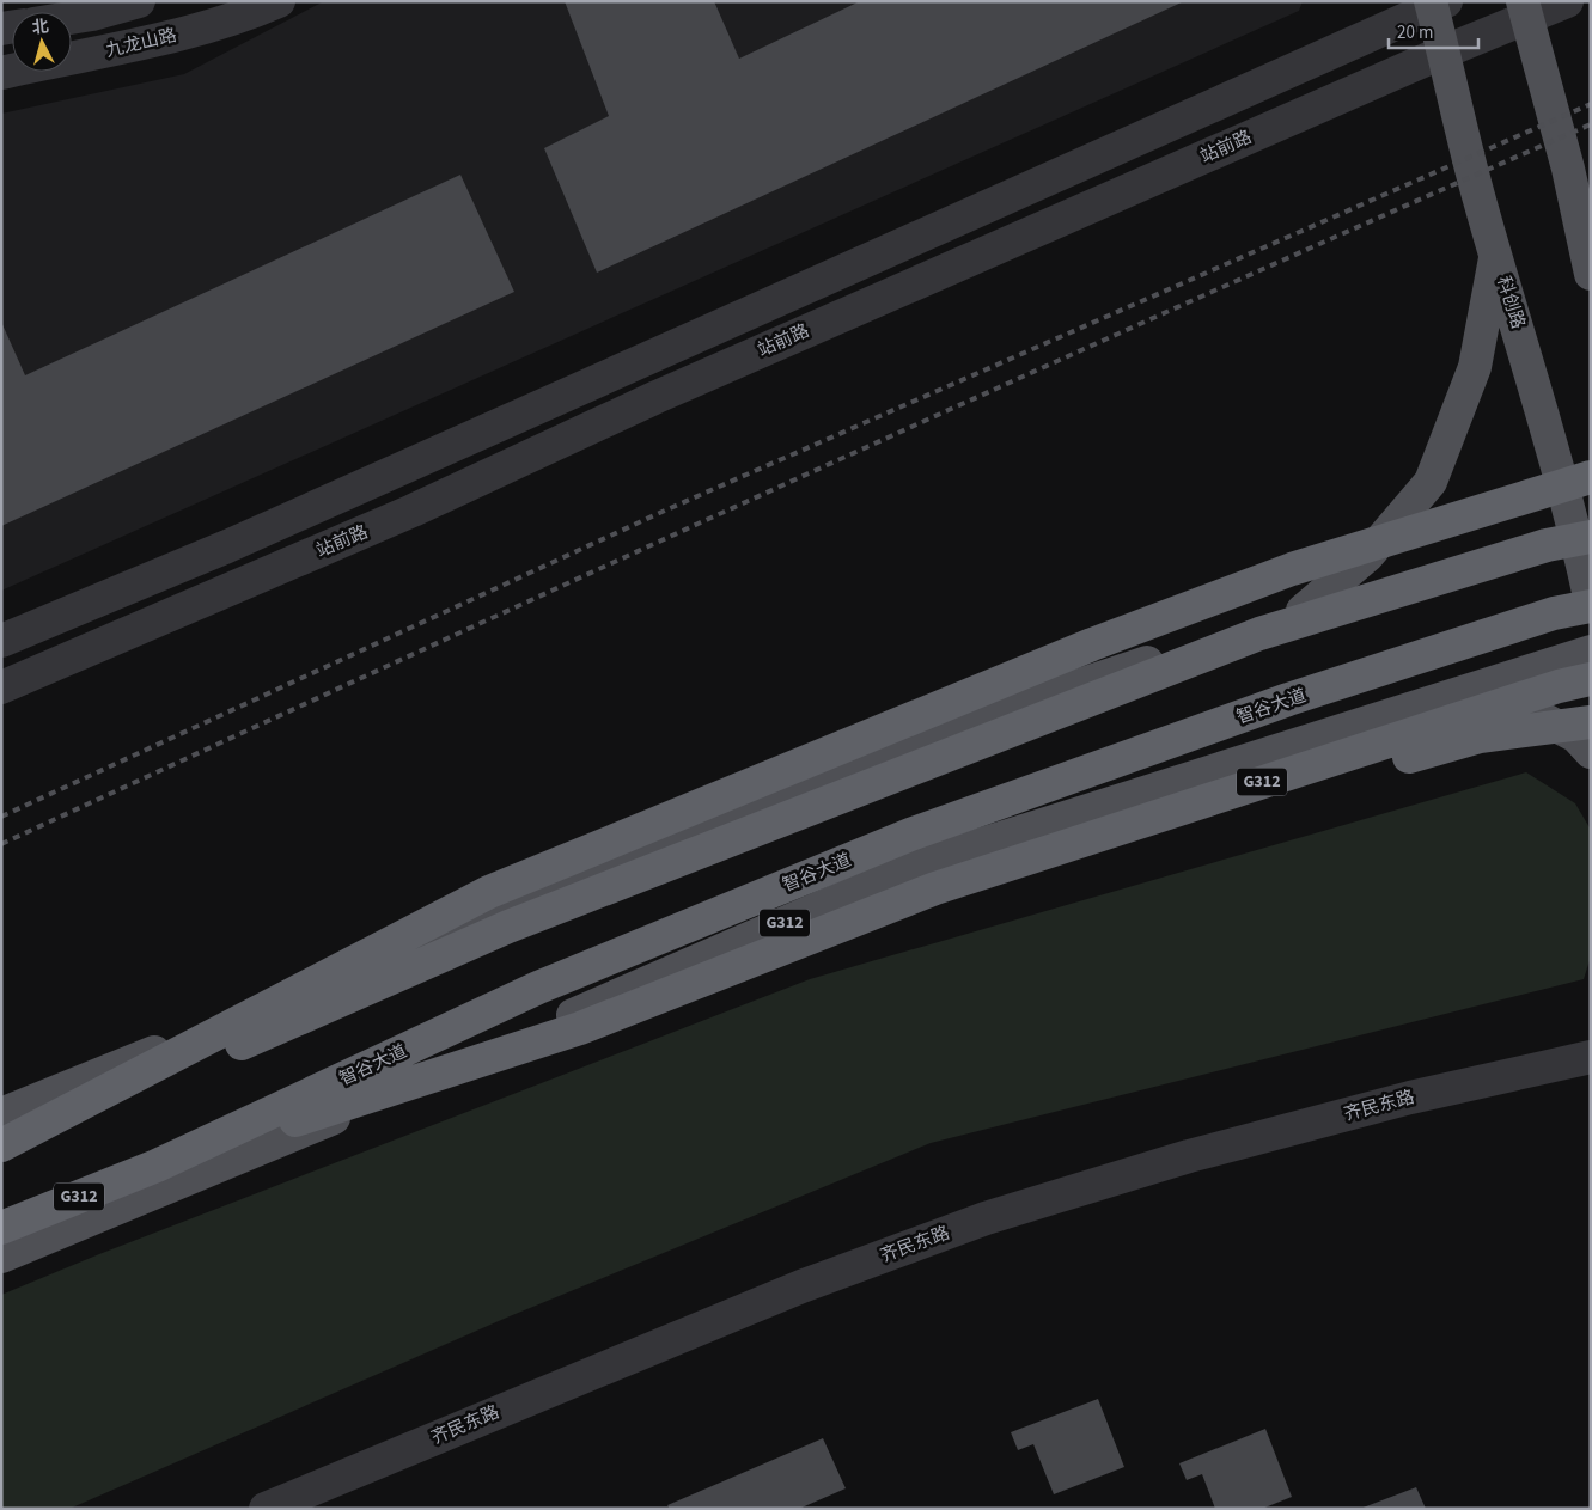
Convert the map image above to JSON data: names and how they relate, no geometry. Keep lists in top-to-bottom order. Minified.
{"streets":{"highway":["智谷大道","G312"],"main road":["科创路"],"street":["九龙山路","站前路","齐民东路"]},"crossings":[["站前路","科创路"],["科创路","智谷大道"],["智谷大道","G312"]],"scale_bar":"20 m","north":"top"}
